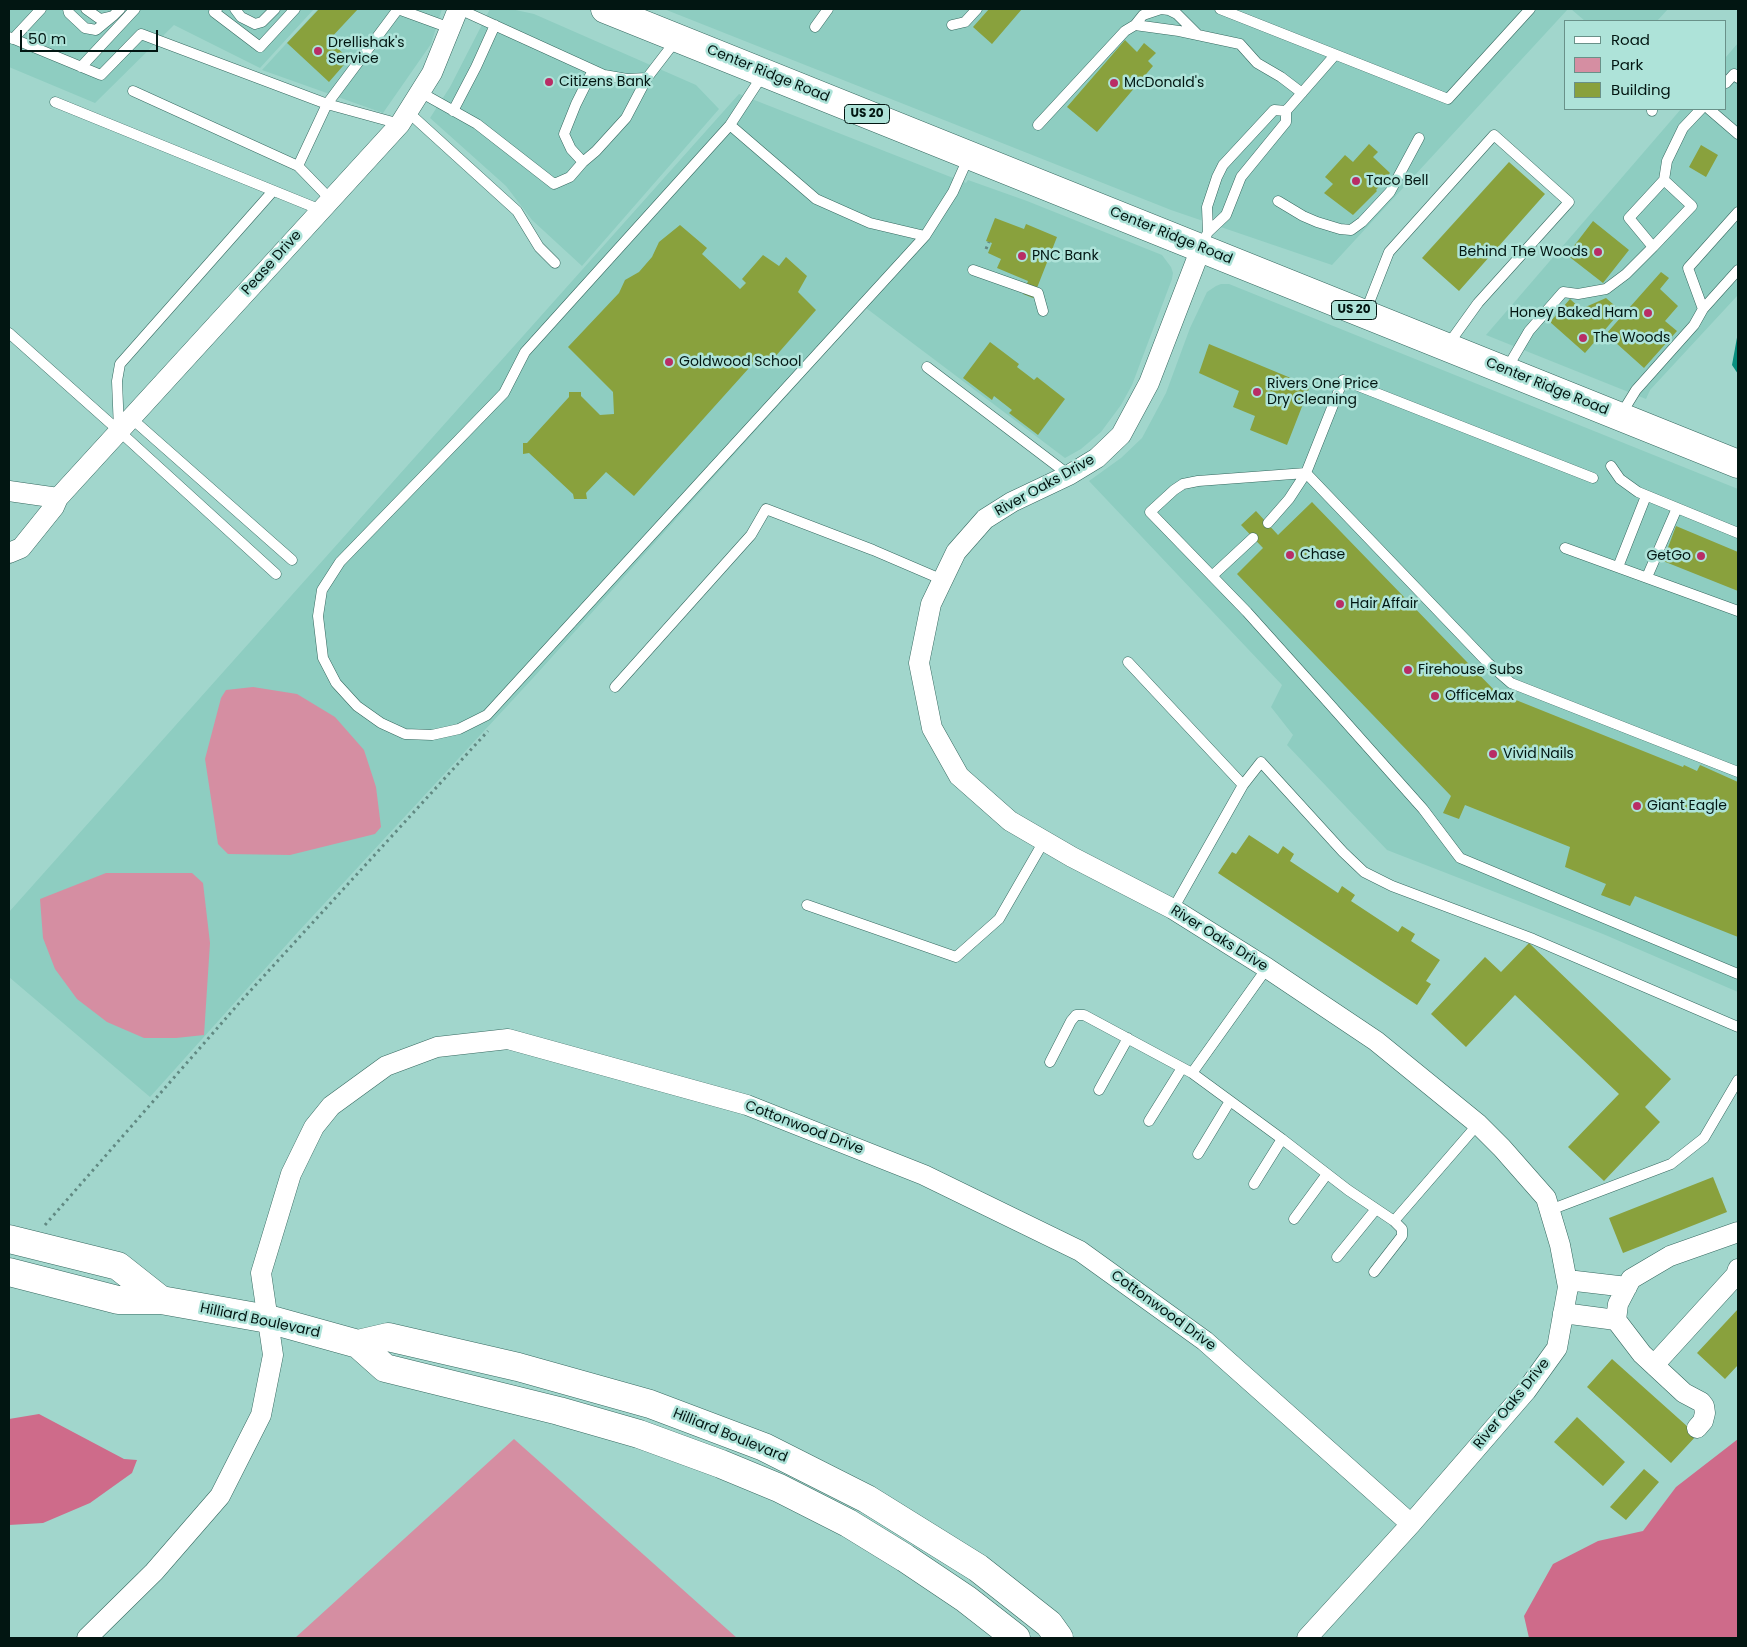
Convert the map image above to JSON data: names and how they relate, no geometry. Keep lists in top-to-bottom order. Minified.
{"streets":{"main road":["Center Ridge Road","US 20","Hilliard Boulevard"],"street":["Pease Drive","River Oaks Drive","Cottonwood Drive"]},"crossings":[["Center Ridge Road","River Oaks Drive"],["River Oaks Drive","Cottonwood Drive"],["Cottonwood Drive","Hilliard Boulevard"]],"places":["Drellishak's Service","Citizens Bank","McDonald's","Taco Bell","Behind The Woods","PNC Bank","Honey Baked Ham","The Woods","Goldwood School","Rivers One Price Dry Cleaning","Chase","GetGo","Hair Affair","Firehouse Subs","OfficeMax","Vivid Nails","Giant Eagle"],"legend":["Road","Park","Building"],"scale_bar":"50 m"}
